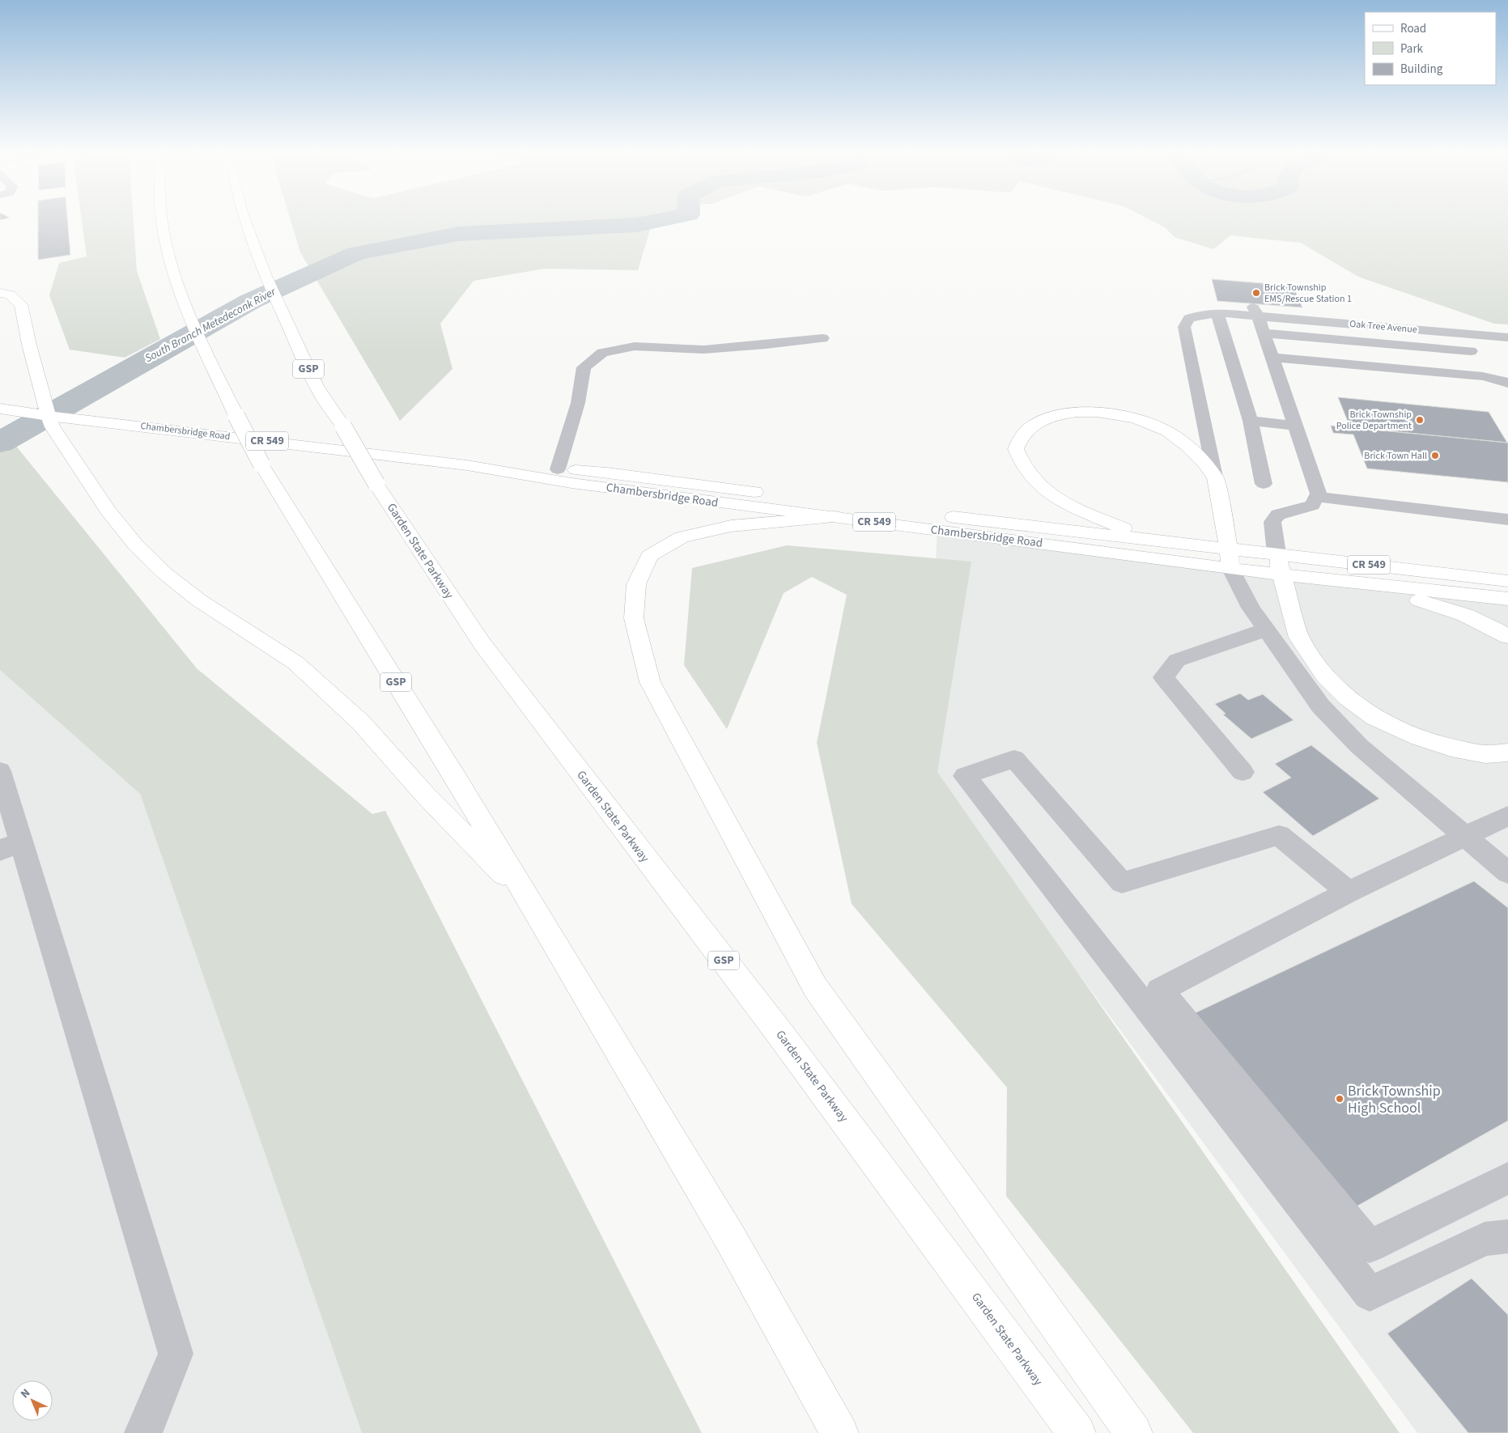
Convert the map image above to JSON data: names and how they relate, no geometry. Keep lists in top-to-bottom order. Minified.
{"streets":{"main road":["GSP","Chambersbridge Road","CR 549","Garden State Parkway"],"lane":["Oak Tree Avenue"]},"water":["South Branch Metedeconk River"],"places":["Brick Township EMS/Rescue Station 1","Brick Township Police Department","Brick Town Hall","Brick Township High School"],"legend":["Road","Park","Building"],"north":"top left"}
